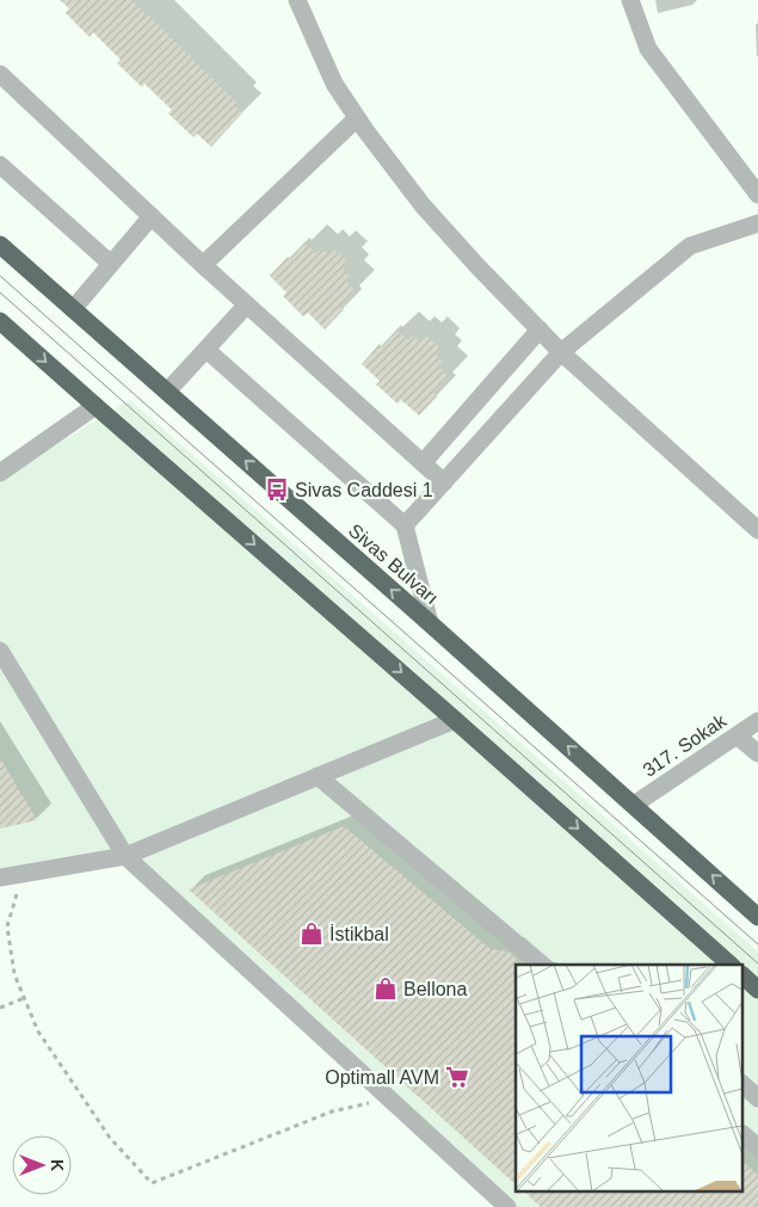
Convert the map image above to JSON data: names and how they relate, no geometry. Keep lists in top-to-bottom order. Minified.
{"streets":{"highway":["Sivas Bulvarı"],"street":["317. Sokak"]},"crossings":[["Sivas Bulvarı","317. Sokak"]],"places":{"bus stop":["Sivas Caddesi 1"],"shop":["İstikbal","Bellona"],"supermarket":["Optimall AVM"]},"north":"right"}
